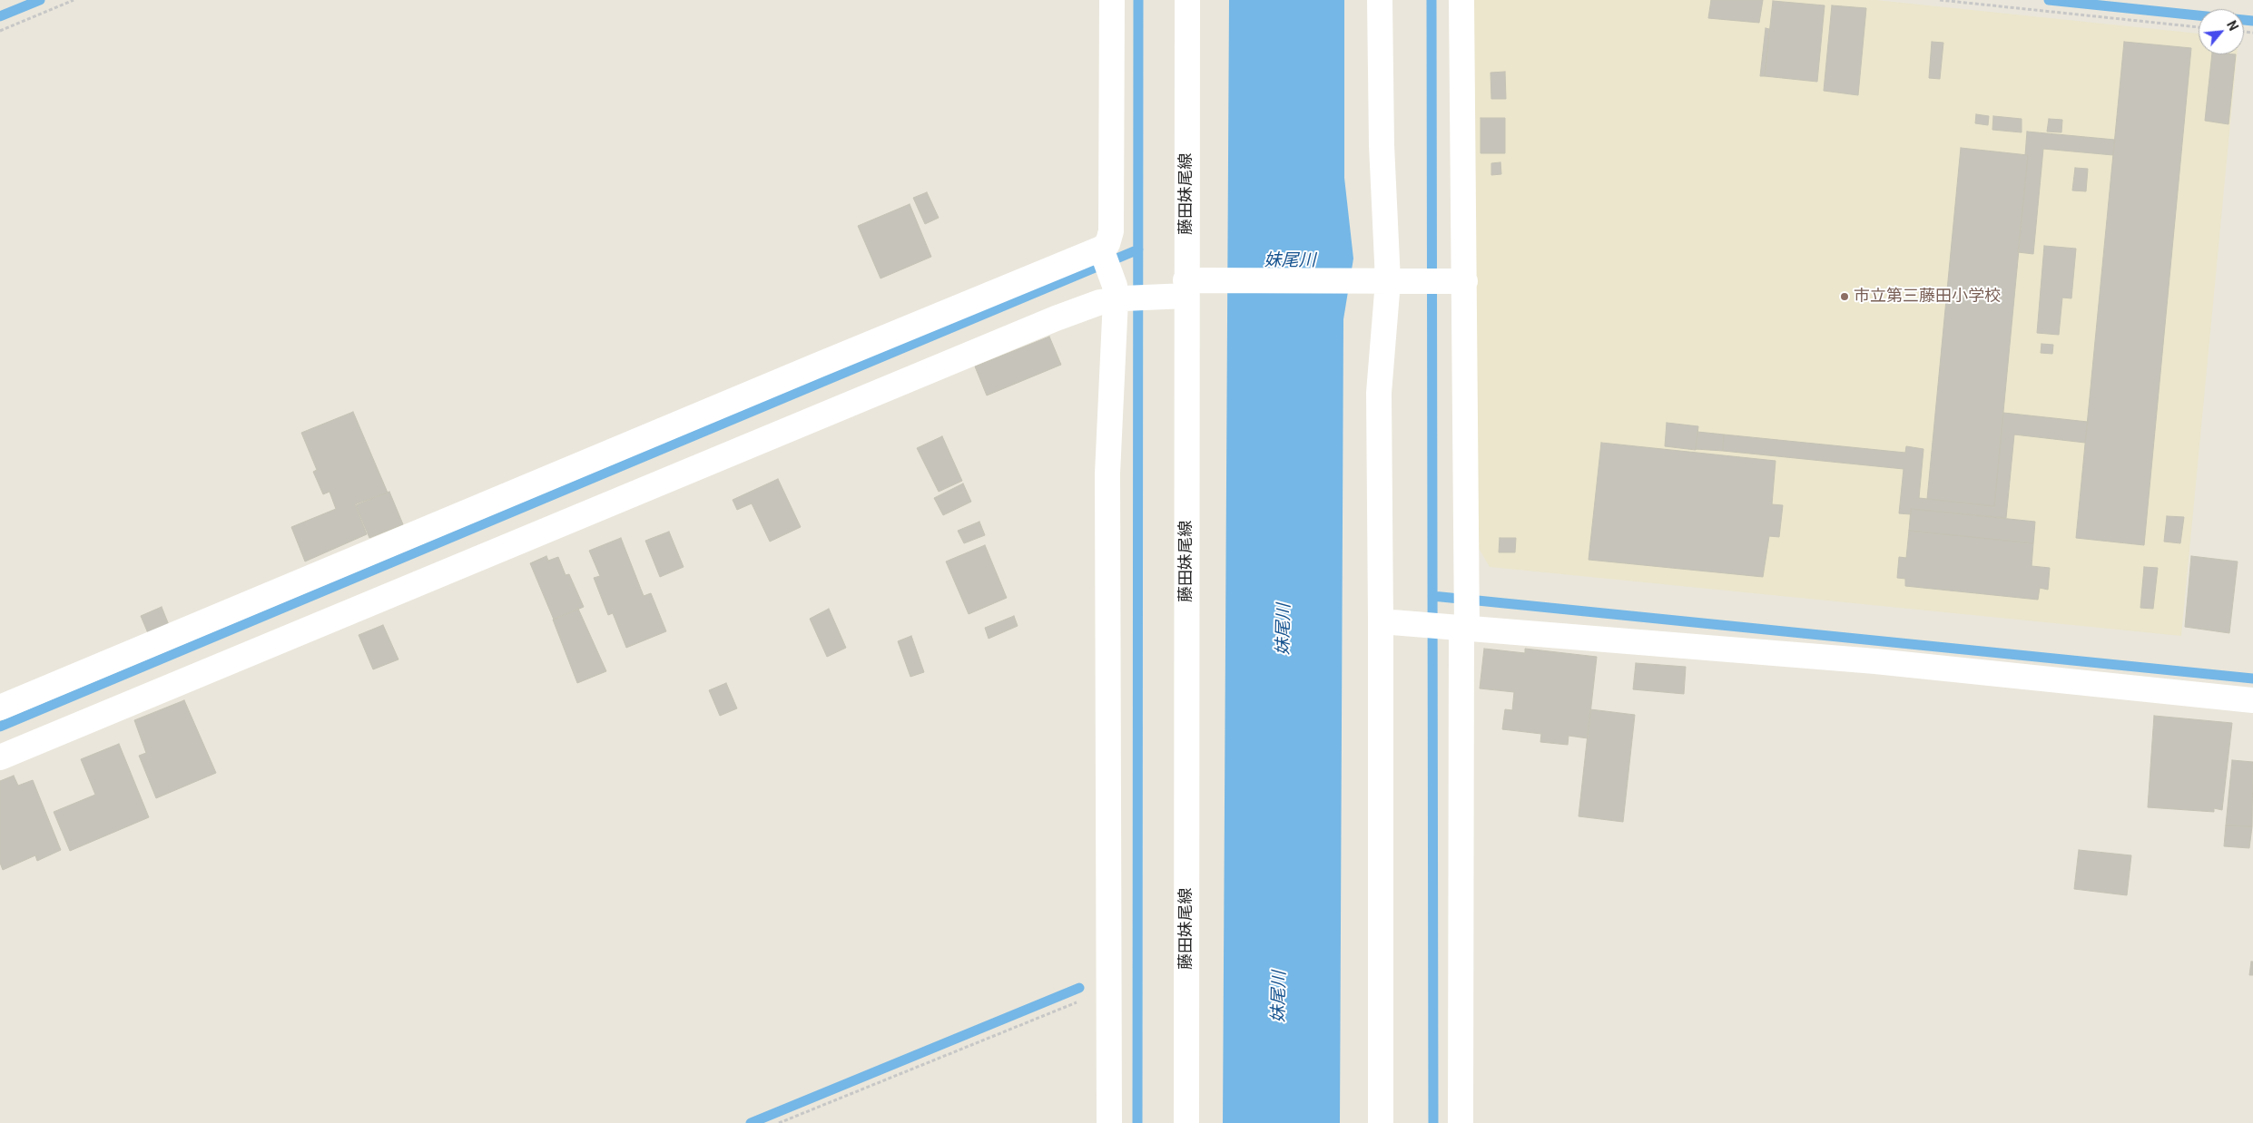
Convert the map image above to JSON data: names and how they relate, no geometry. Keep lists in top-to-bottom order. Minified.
{"streets":{"street":["藤田妹尾線"]},"water":["妹尾川"],"places":["市立第三藤田小学校"],"north":"top right"}
